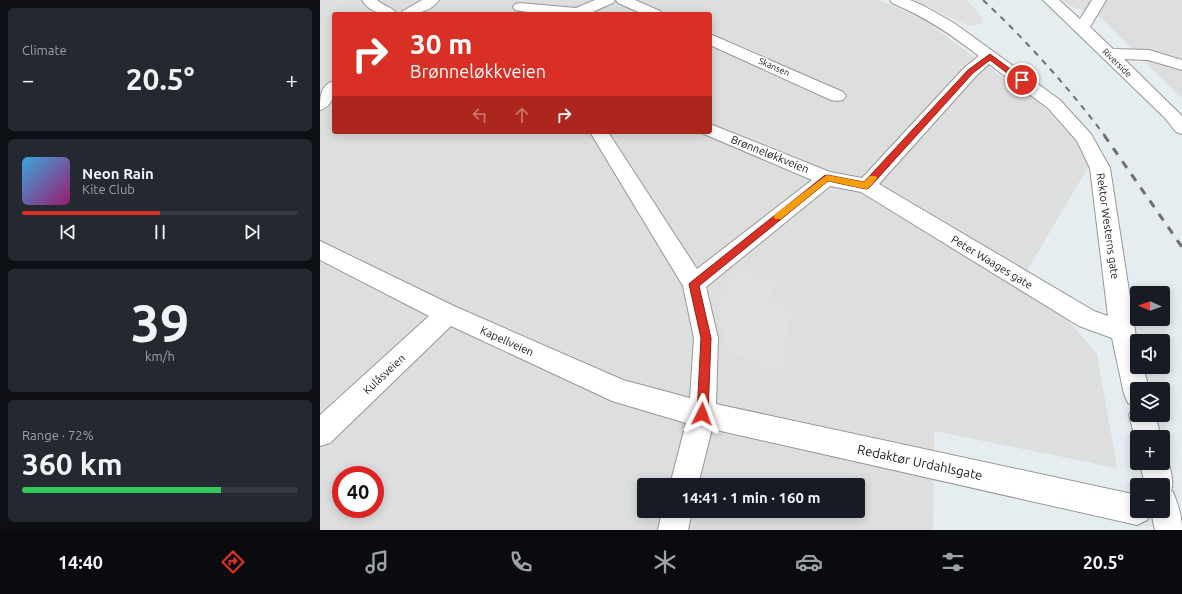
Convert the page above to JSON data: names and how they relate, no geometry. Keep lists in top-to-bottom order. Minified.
{"streets":{"street":["Riverside","Skansen","Brønneløkkveien","Rektor Westerns gate","Peter Waages gate","Kapellveien","Kulåsveien","Redaktør Urdahlsgate"]},"crossings":[["Brønneløkkveien","Peter Waages gate"],["Rektor Westerns gate","Peter Waages gate"],["Kapellveien","Kulåsveien"],["Kapellveien","Redaktør Urdahlsgate"]],"north":"left","page":{"tile":["Climate",["39","km/h"],["Range · 72%","360 km"]],"turn":["30 m","Brønneløkkveien"],"heat":["−","20.5°","+"],"song":["Neon Rain","Kite Club"],"map_buttons":["+","−"],"limit":"40","trip":"14:41 · 1 min · 160 m","tabs":["14:40","20.5°"]}}
